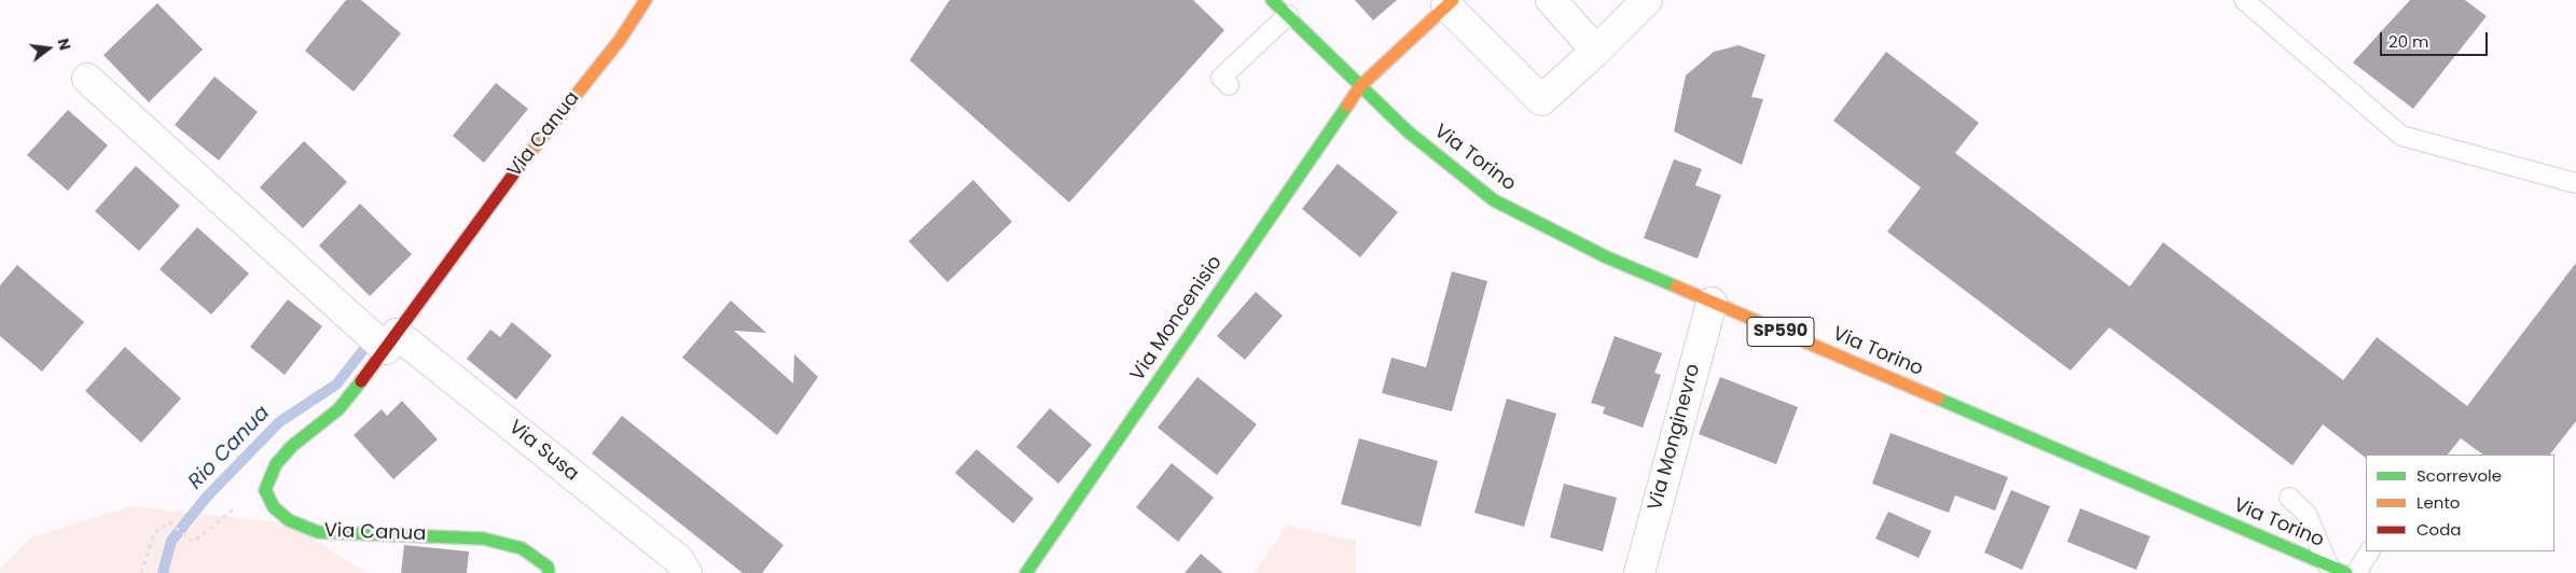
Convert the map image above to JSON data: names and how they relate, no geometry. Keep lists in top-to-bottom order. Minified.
{"streets":{"street":["Via Canua","Via Torino","Via Moncenisio","SP590","Via Monginevro","Via Susa"]},"crossings":[["Via Canua","Via Susa"],["Via Torino","Via Moncenisio"],["Via Torino","Via Monginevro"]],"water":["Rio Canua"],"legend":["Scorrevole","Lento","Coda"],"scale_bar":"20 m","north":"right"}
